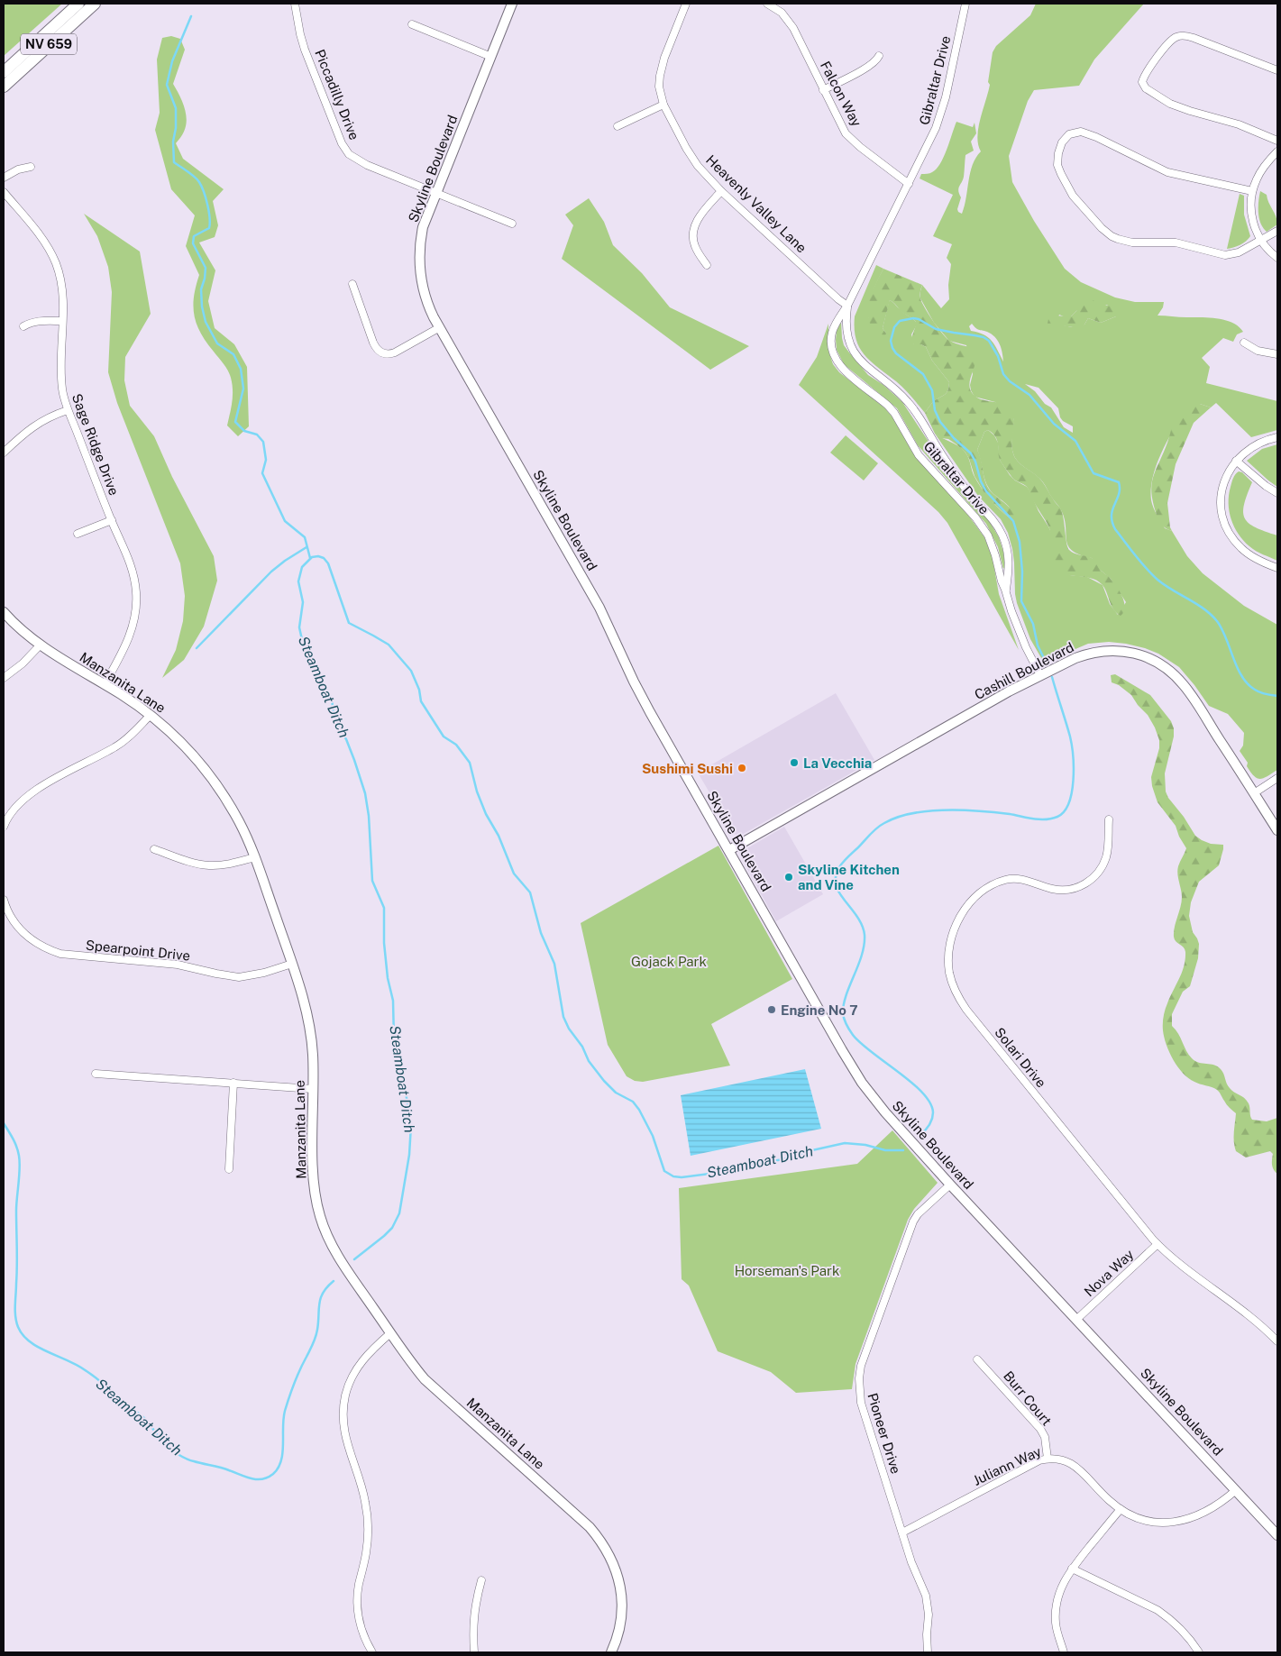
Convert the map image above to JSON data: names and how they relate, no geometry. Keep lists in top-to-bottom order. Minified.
{"streets":{"main road":["NV 659"],"street":["Gibraltar Drive","Falcon Way","Piccadilly Drive","Skyline Boulevard","Heavenly Valley Lane","Sage Ridge Drive","Cashill Boulevard","Manzanita Lane","Spearpoint Drive","Solari Drive","Nova Way","Burr Court","Pioneer Drive","Juliann Way"]},"crossings":[["Gibraltar Drive","Falcon Way"],["Gibraltar Drive","Heavenly Valley Lane"],["Gibraltar Drive","Cashill Boulevard"],["Piccadilly Drive","Skyline Boulevard"],["Skyline Boulevard","Cashill Boulevard"],["Skyline Boulevard","Nova Way"],["Skyline Boulevard","Pioneer Drive"],["Skyline Boulevard","Juliann Way"],["Sage Ridge Drive","Manzanita Lane"],["Manzanita Lane","Spearpoint Drive"],["Solari Drive","Nova Way"],["Burr Court","Juliann Way"],["Pioneer Drive","Juliann Way"]],"water":["Steamboat Ditch"],"parks":["Gojack Park","Horseman's Park"],"places":["La Vecchia","Sushimi Sushi","Skyline Kitchen and Vine","Engine No 7"]}
